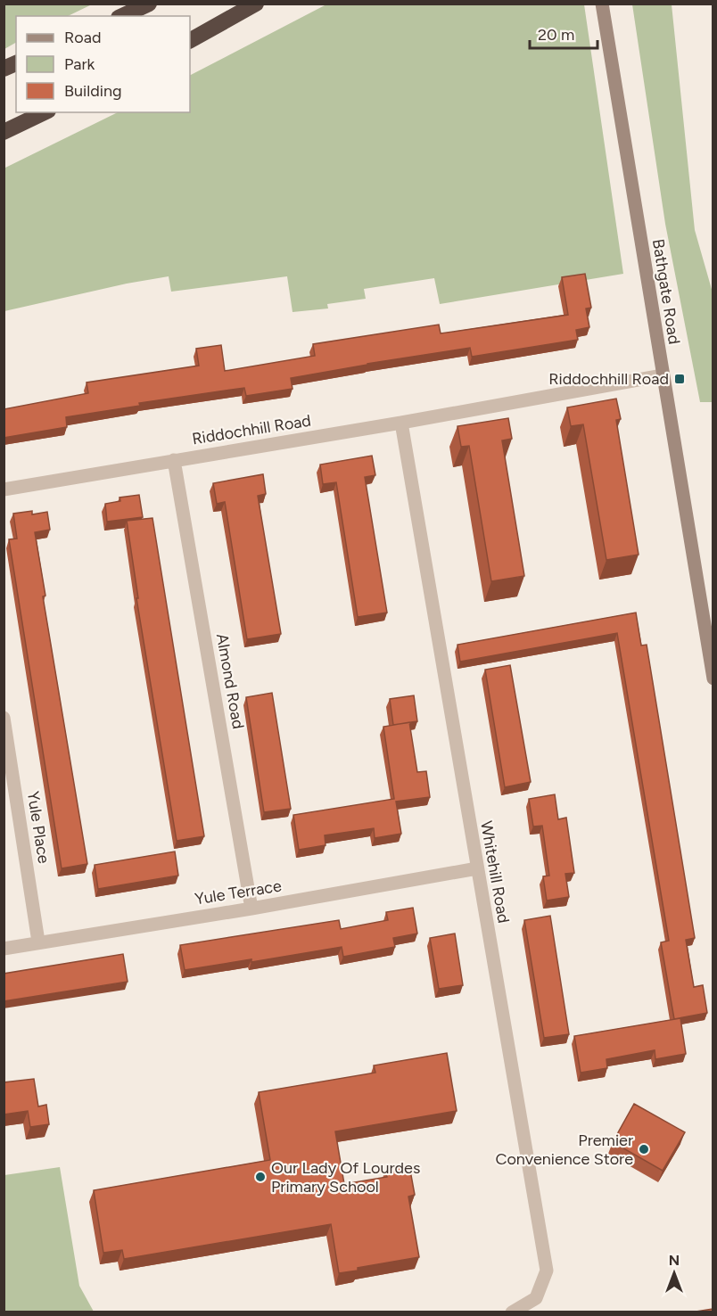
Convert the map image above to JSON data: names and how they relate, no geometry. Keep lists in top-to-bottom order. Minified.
{"streets":{"main road":["Bathgate Road"],"street":["Riddochhill Road","Almond Road","Yule Place","Whitehill Road","Yule Terrace"]},"crossings":[["Bathgate Road","Riddochhill Road"],["Riddochhill Road","Almond Road"],["Riddochhill Road","Whitehill Road"],["Almond Road","Yule Terrace"],["Yule Place","Yule Terrace"],["Whitehill Road","Yule Terrace"]],"places":{"transit":["Riddochhill Road"],"other":["Premier Convenience Store","Our Lady Of Lourdes Primary School"]},"legend":["Road","Park","Building"],"scale_bar":"20 m","north":"top"}
